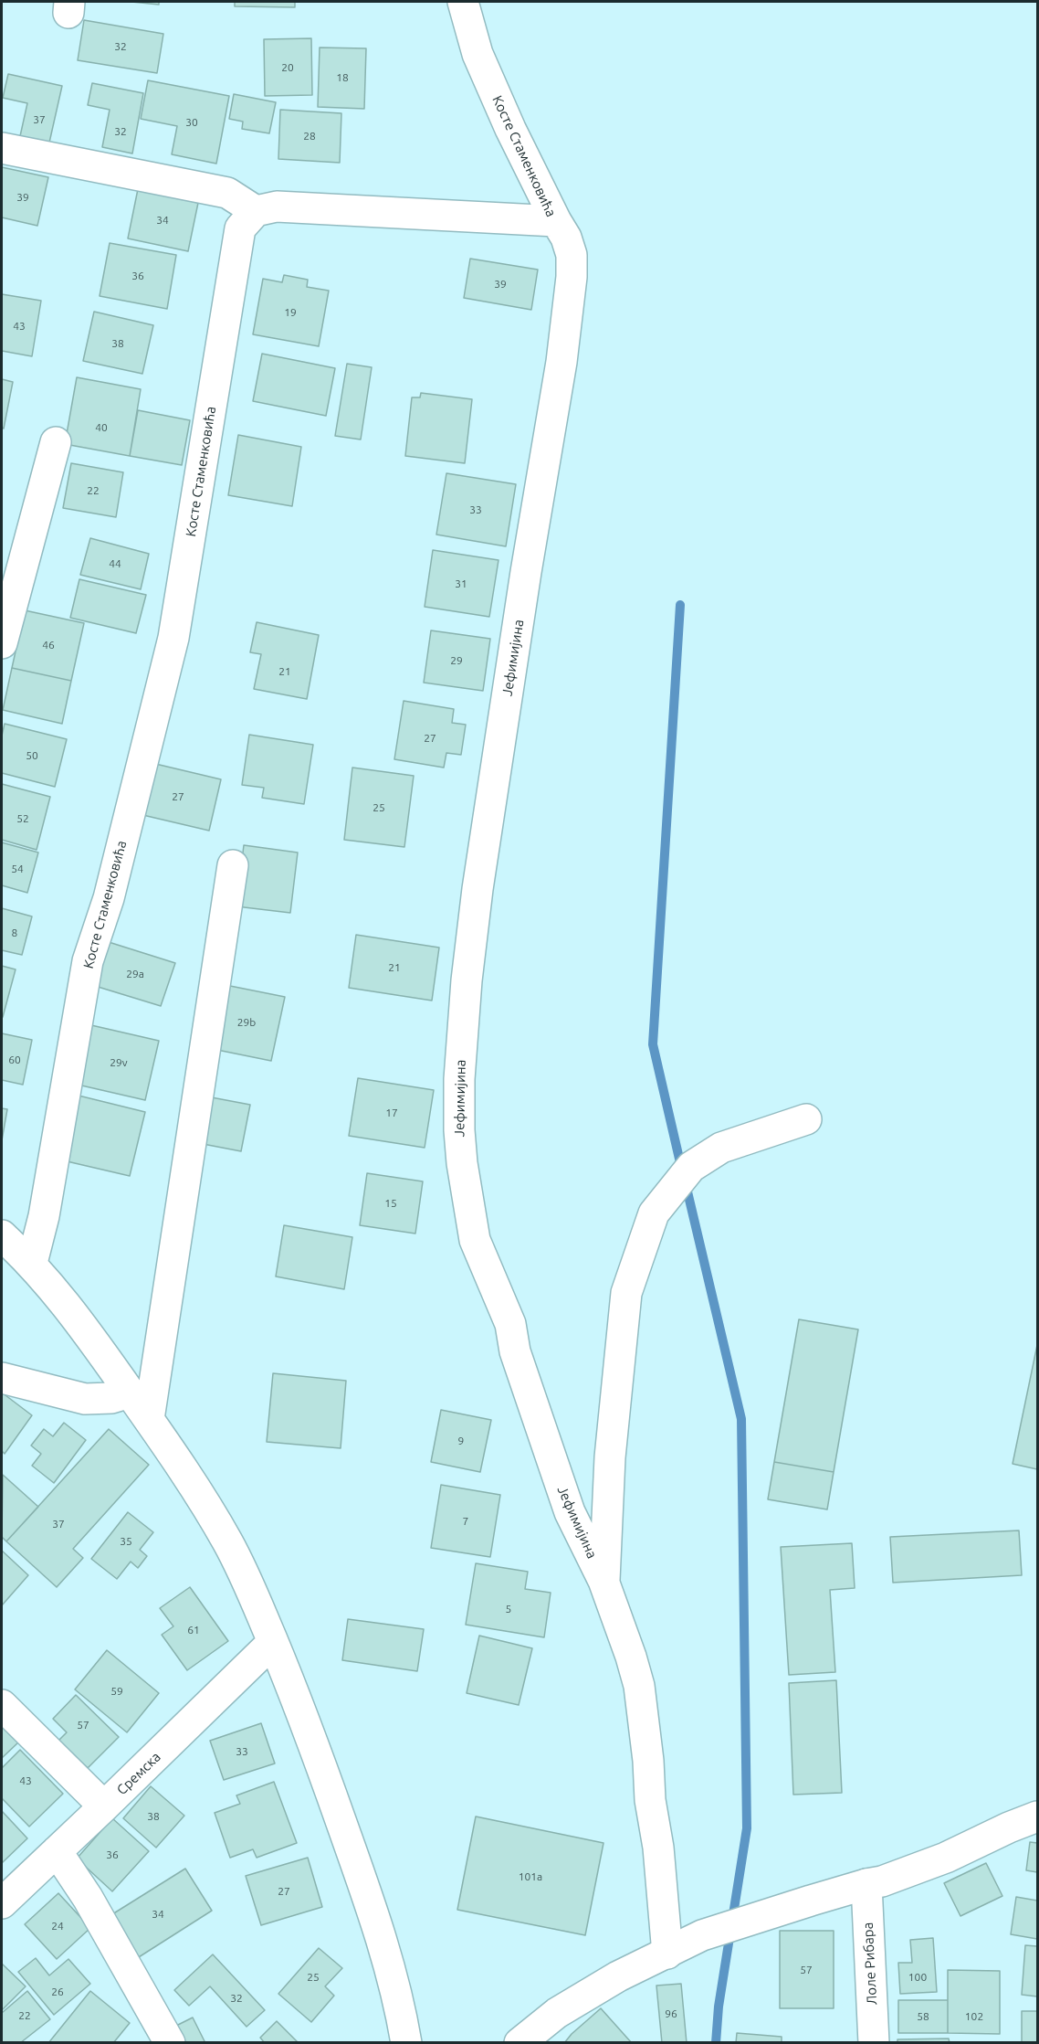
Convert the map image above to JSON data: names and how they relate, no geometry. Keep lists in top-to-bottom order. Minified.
{"streets":{"street":["Косте Стаменковића","Јефимијина","Сремска","Лоле Рибара"]},"crossings":[["Косте Стаменковића","Јефимијина"]],"house_numbers":["32","20","18","37","30","32","28","39","34","36","39","19","43","38","40","22","33","44","31","46","29","21","27","50","27","25","52","54","8","21","29a","29b","60","29v","17","15","9","7","37","35","5","61","59","57","33","43","38","36","101a","27","34","24","57","25","100","26","32","96","22","58","102"]}
